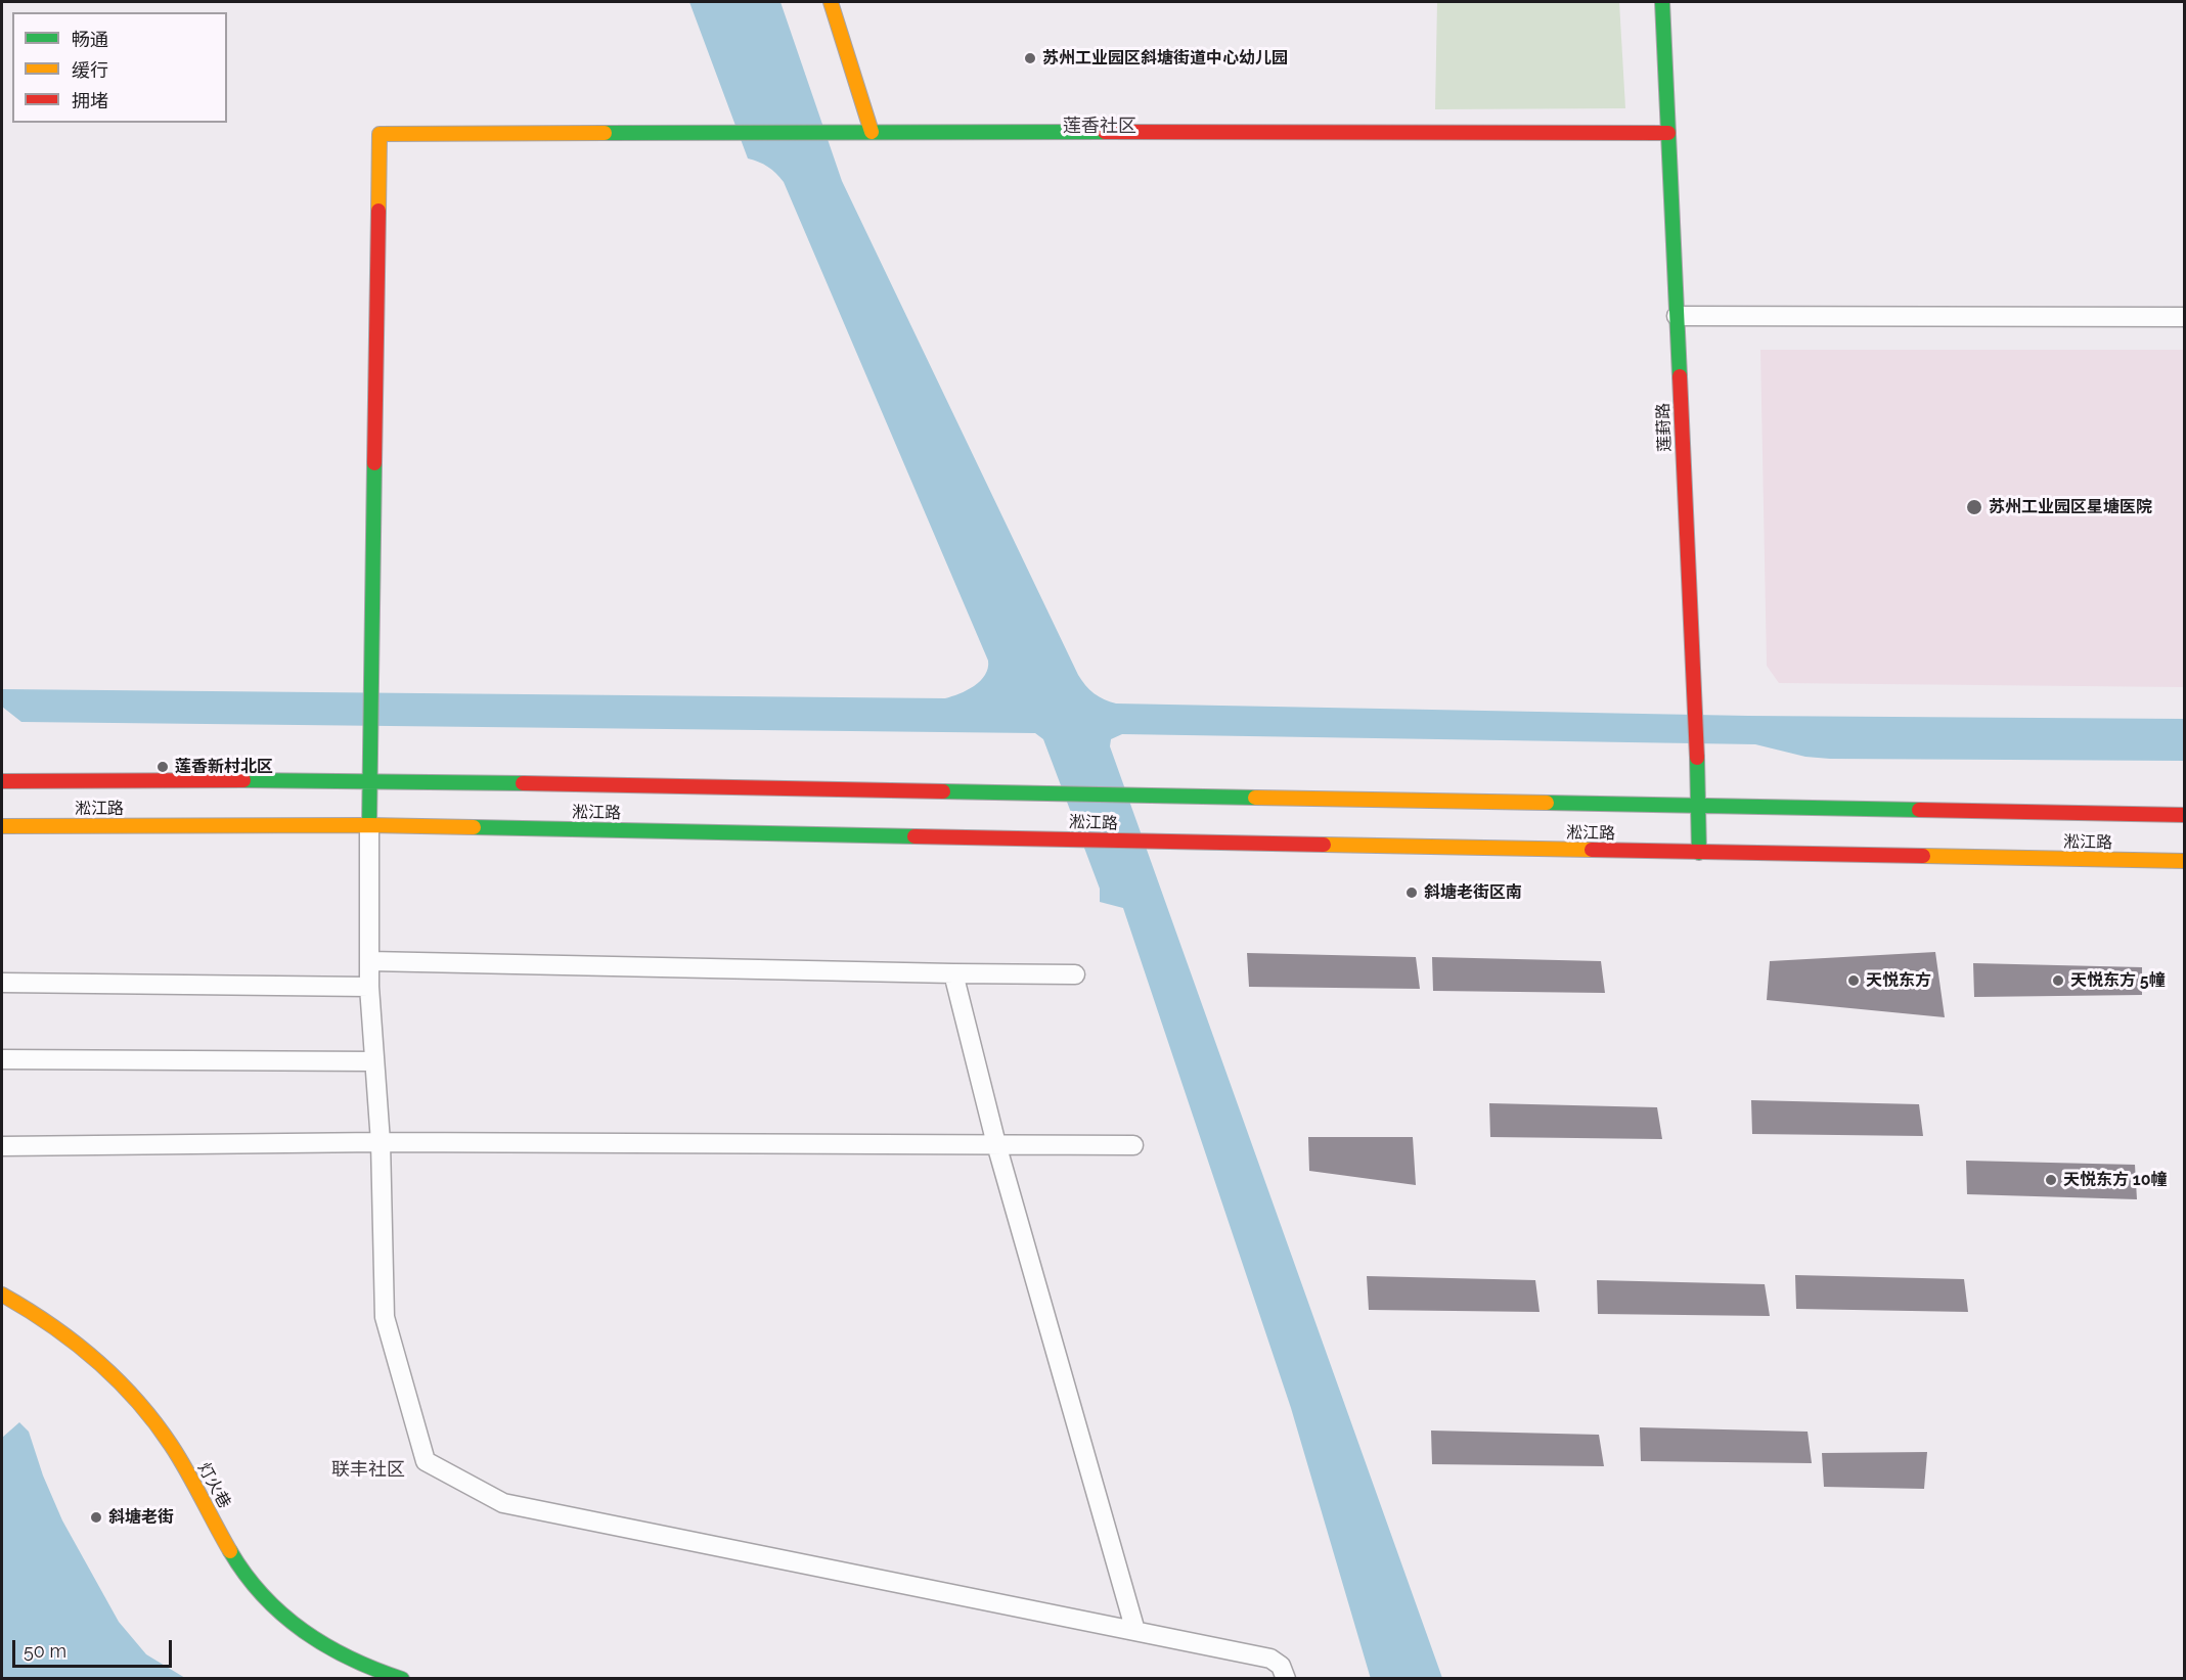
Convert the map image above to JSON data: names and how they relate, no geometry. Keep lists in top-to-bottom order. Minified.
{"streets":{"main road":["莲葑路","淞江路","灯火巷"]},"crossings":[["莲葑路","淞江路"]],"districts":["莲香社区","联丰社区"],"places":["苏州工业园区斜塘街道中心幼儿园","苏州工业园区星塘医院","莲香新村北区","斜塘老街区南","天悦东方","天悦东方 5幢","天悦东方 10幢","斜塘老街"],"legend":["畅通","缓行","拥堵"],"scale_bar":"50 m"}
